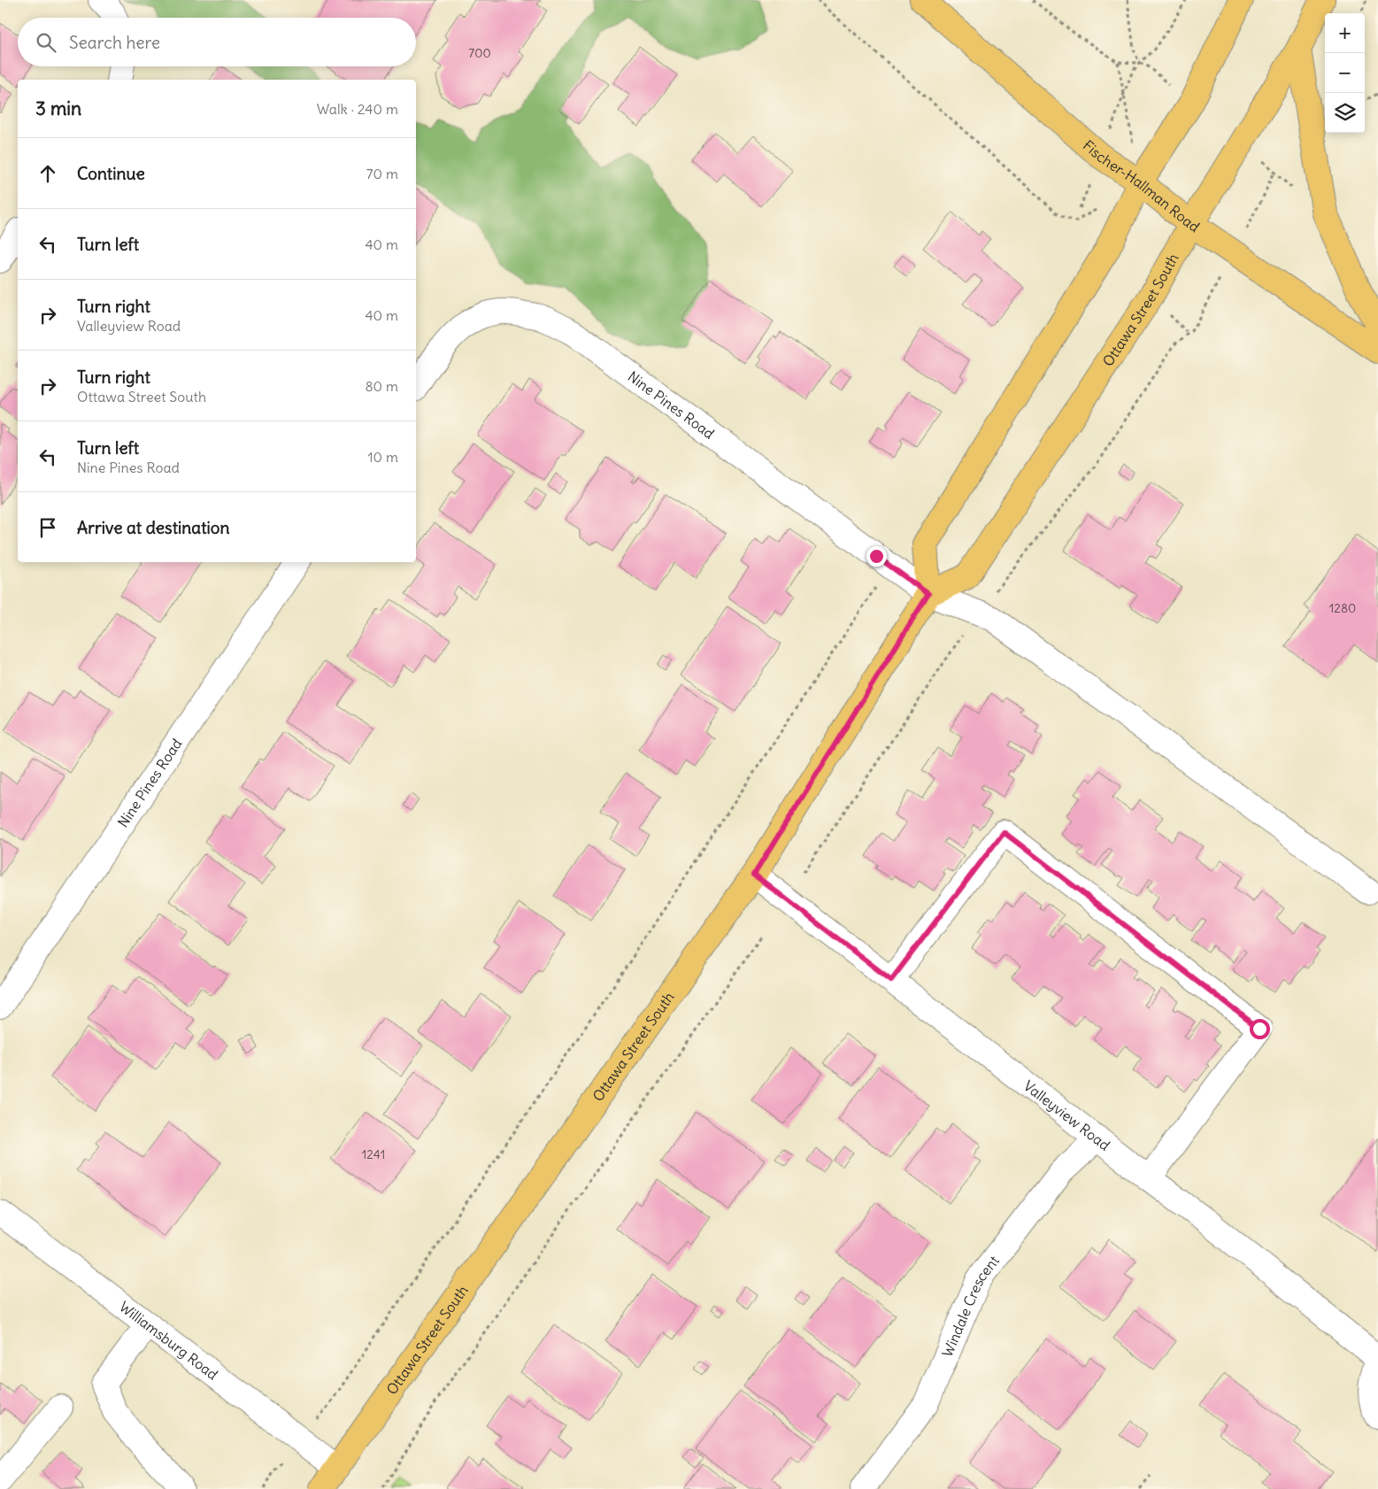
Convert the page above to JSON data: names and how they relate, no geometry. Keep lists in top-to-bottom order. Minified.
{"streets":{"main road":["Fischer-Hallman Road","Ottawa Street South"],"street":["Nine Pines Road","Valleyview Road","Windale Crescent","Williamsburg Road"]},"crossings":[["Fischer-Hallman Road","Ottawa Street South"],["Ottawa Street South","Nine Pines Road"],["Ottawa Street South","Valleyview Road"],["Ottawa Street South","Williamsburg Road"],["Valleyview Road","Windale Crescent"]],"house_numbers":["700","1280","1241"],"page":{"map_buttons":["+","−"],"search":"Search here","heading":["3 min","Walk · 240 m"],"list":[["Continue","70 m"],["Turn left","40 m"],["Turn right","Valleyview Road","40 m"],["Turn right","Ottawa Street South","80 m"],["Turn left","Nine Pines Road","10 m"],"Arrive at destination"]}}
